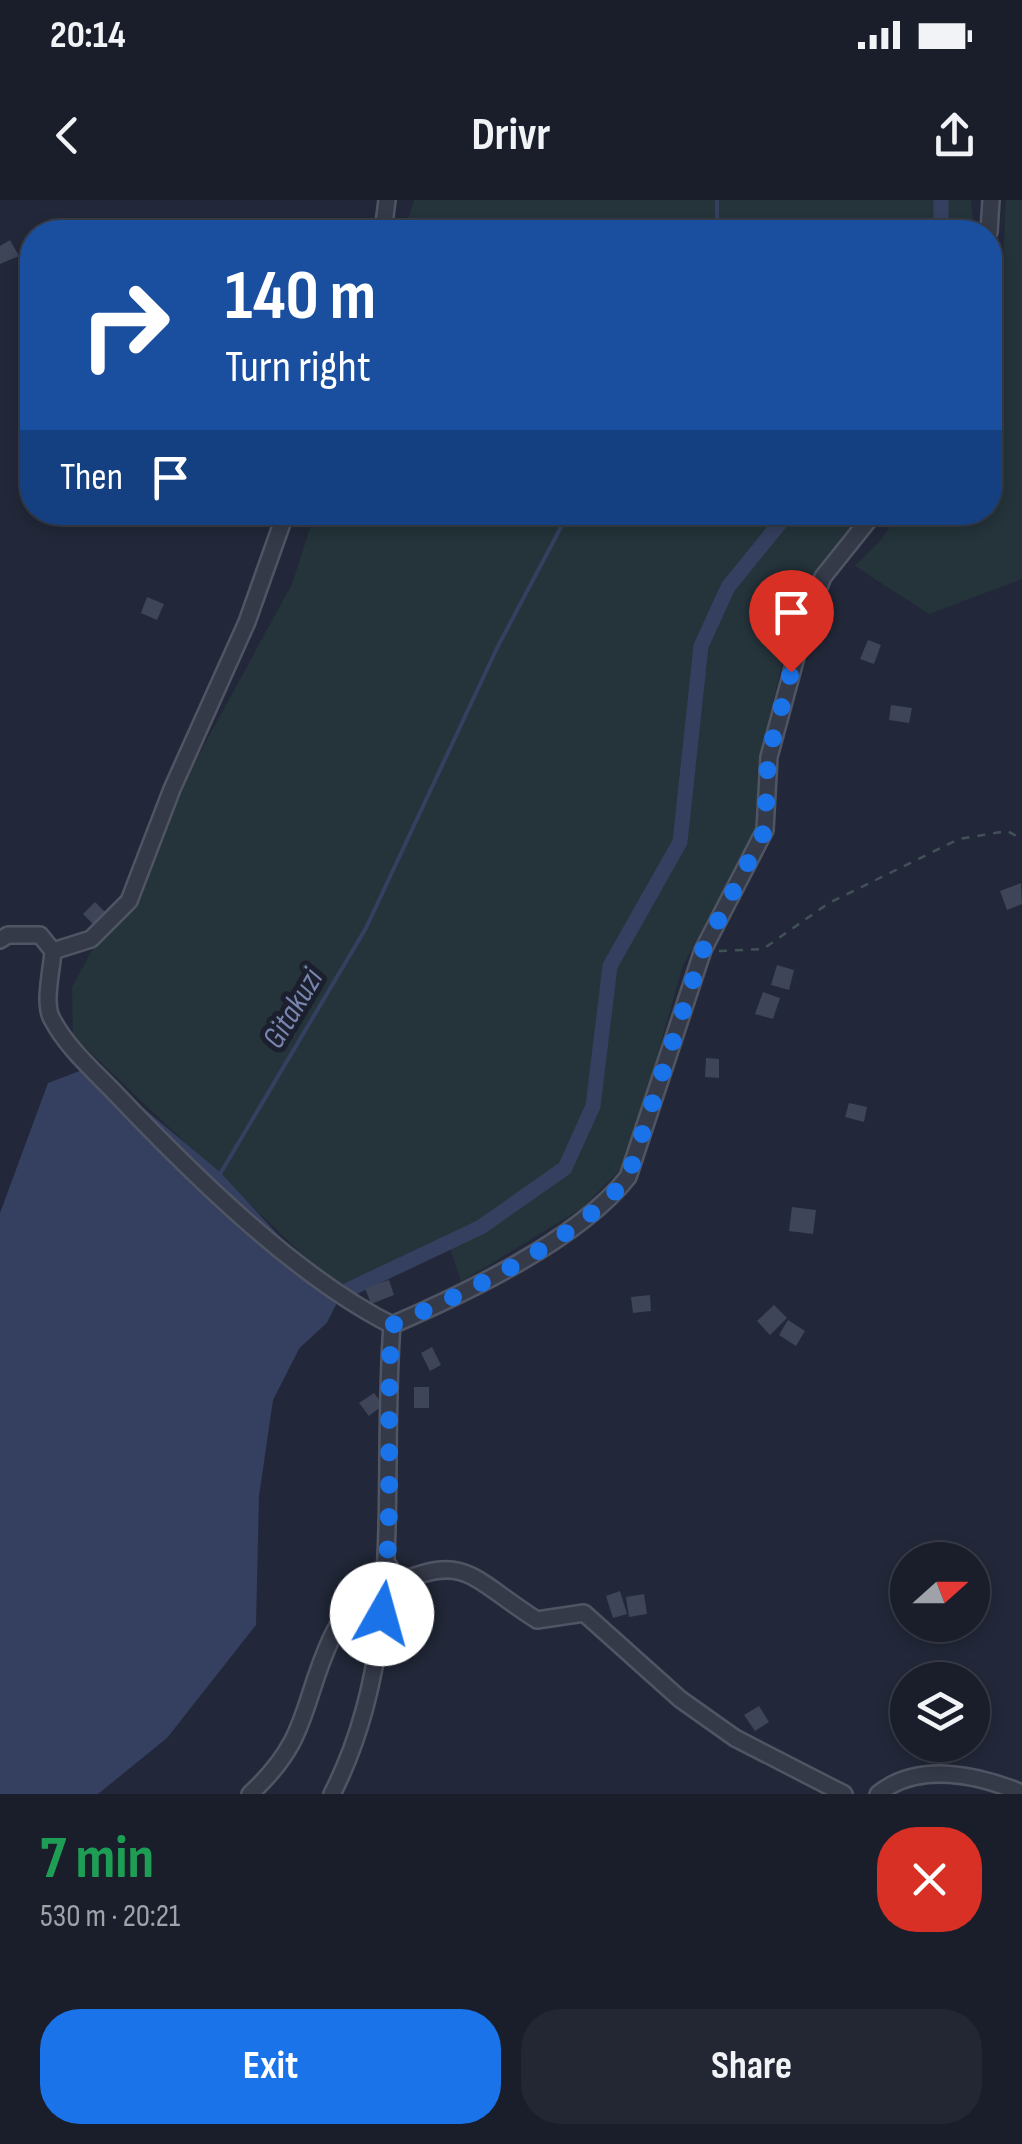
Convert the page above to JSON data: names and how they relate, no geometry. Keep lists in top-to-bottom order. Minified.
{"water":["Gitakuzi"],"north":"right","page":{"status":"20:14","header":"Drivr","turn":["140 m","Turn right"],"then":"Then","heading":["7 min","530 m · 20:21"],"buttons":["Exit","Share"]}}
